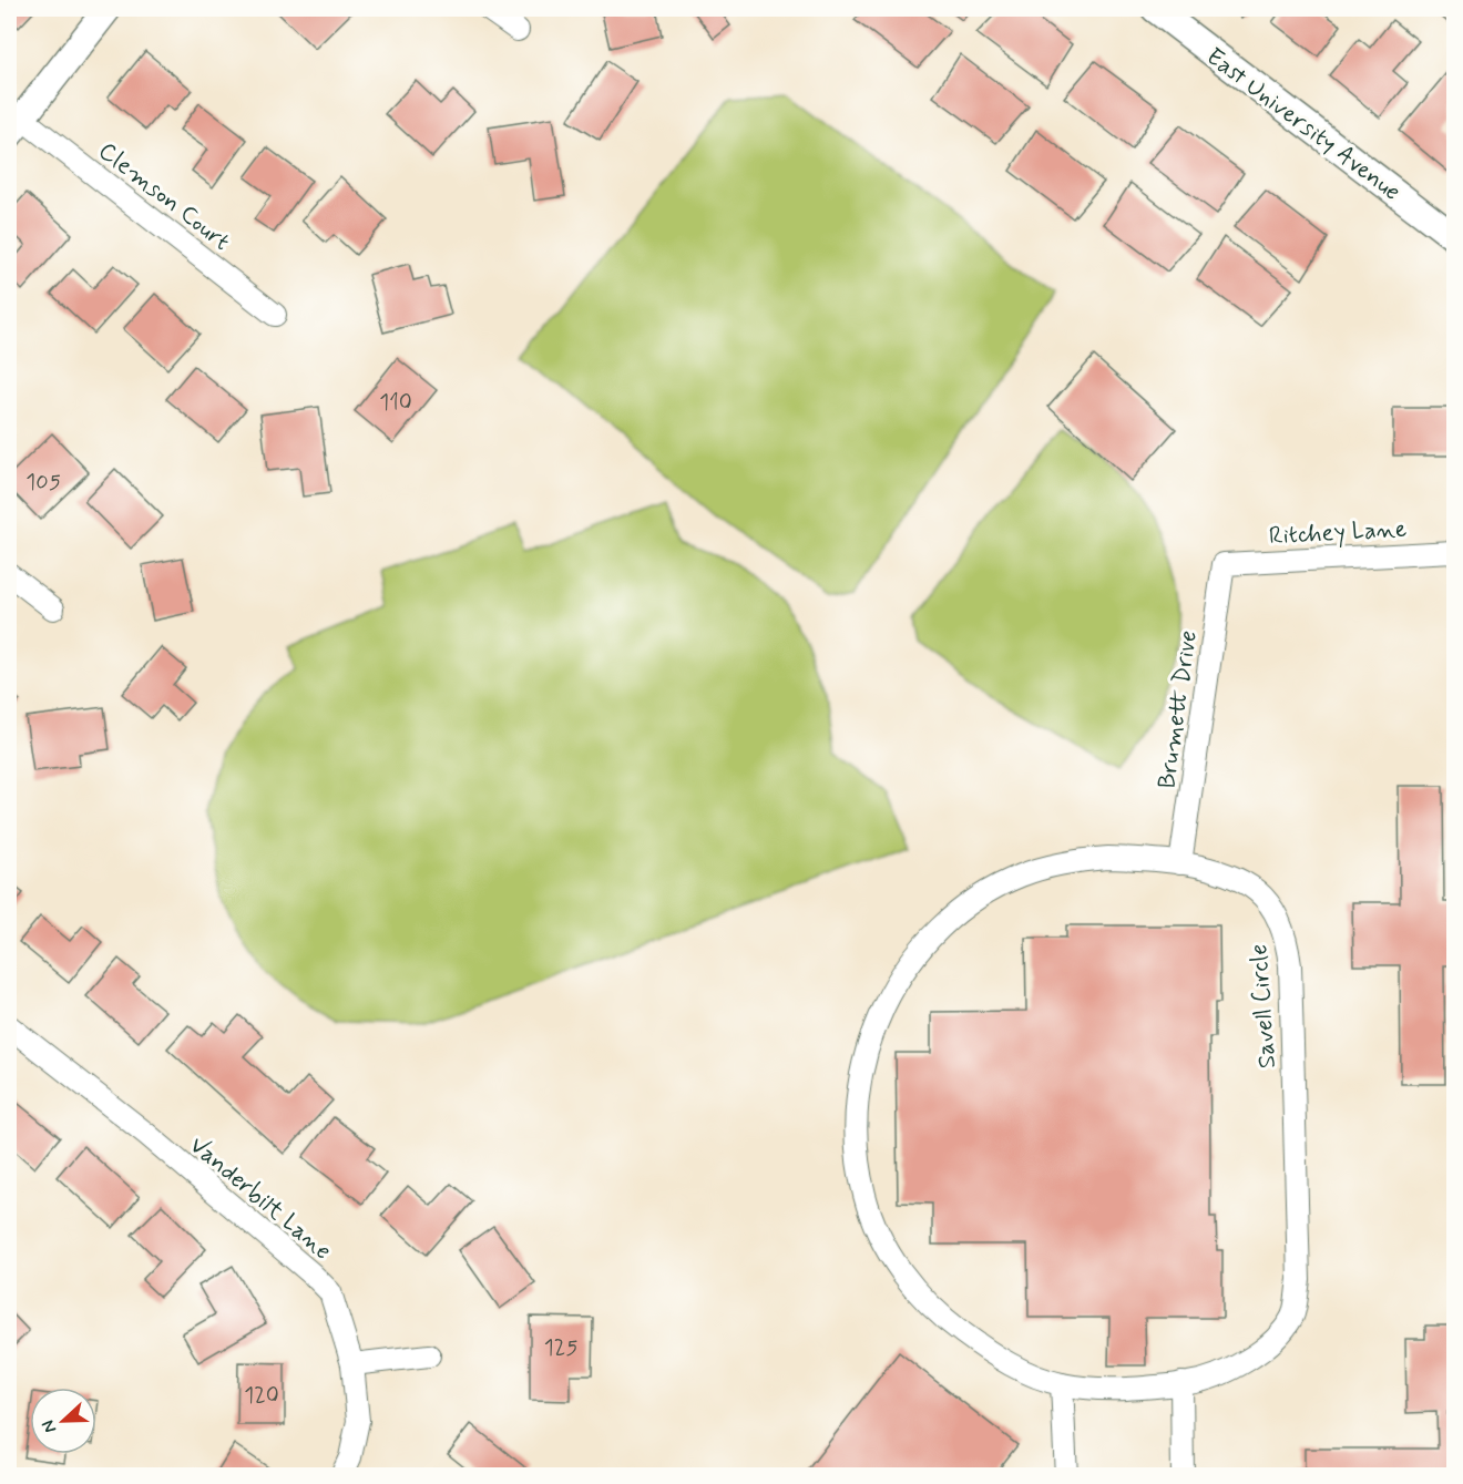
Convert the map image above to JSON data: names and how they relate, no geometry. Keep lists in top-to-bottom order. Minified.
{"streets":{"street":["East University Avenue","Clemson Court","Ritchey Lane","Brumett Drive","Savell Circle","Vanderbilt Lane"]},"crossings":[["Ritchey Lane","Brumett Drive"],["Brumett Drive","Savell Circle"]],"house_numbers":["110","105","125","120"],"north":"left"}
